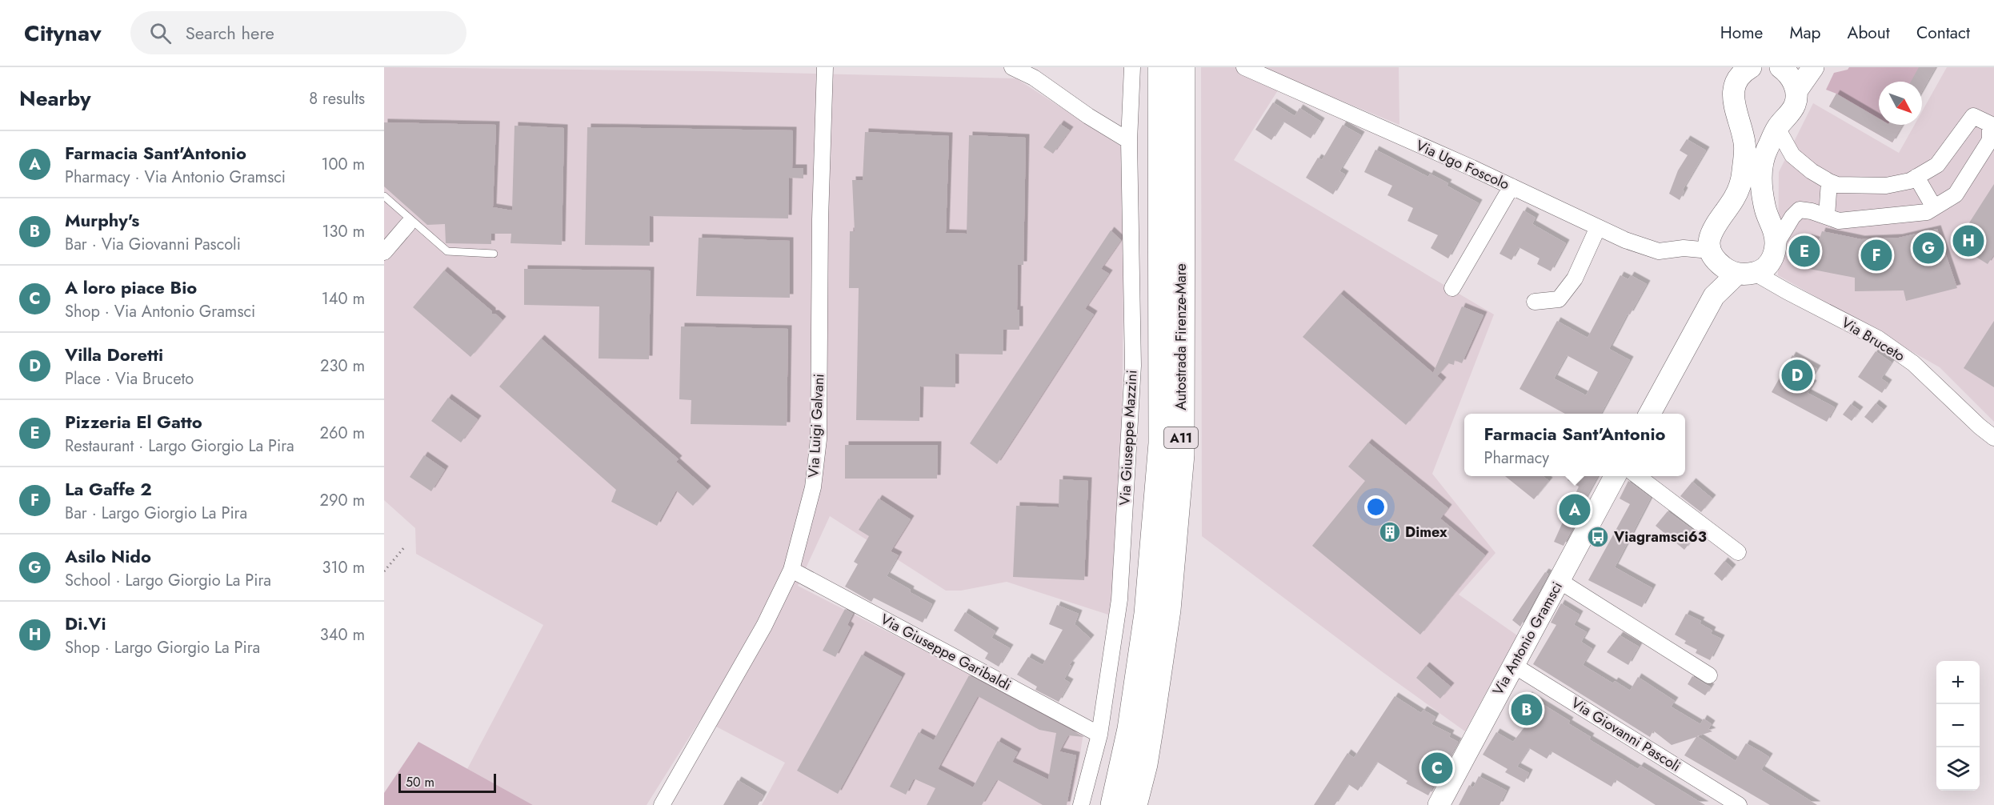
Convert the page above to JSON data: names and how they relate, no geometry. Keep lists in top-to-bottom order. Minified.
{"streets":{"highway":["Autostrada Firenze-Mare","A11"],"street":["Via Ugo Foscolo","Via Bruceto","Via Luigi Galvani","Via Giuseppe Mazzini","Via Antonio Gramsci","Via Giuseppe Garibaldi","Via Giovanni Pascoli"]},"crossings":[["Via Luigi Galvani","Via Giuseppe Garibaldi"],["Via Giuseppe Mazzini","Via Giuseppe Garibaldi"],["Via Antonio Gramsci","Via Giovanni Pascoli"]],"places":{"building":["Dimex"],"bus stop":["Viagramsci63"]},"scale_bar":"50 m","north":"bottom right","page":{"header":"Citynav","search":"Search here","nav":["Home","Map","About","Contact"],"heading":["Nearby","8 results"],"list":[{"mark":"A","name":"Farmacia Sant'Antonio","note":"Pharmacy · Via Antonio Gramsci","value":"100 m"},{"mark":"B","name":"Murphy's","note":"Bar · Via Giovanni Pascoli","value":"130 m"},{"mark":"C","name":"A loro piace Bio","note":"Shop · Via Antonio Gramsci","value":"140 m"},{"mark":"D","name":"Villa Doretti","note":"Place · Via Bruceto","value":"230 m"},{"mark":"E","name":"Pizzeria El Gatto","note":"Restaurant · Largo Giorgio La Pira","value":"260 m"},{"mark":"F","name":"La Gaffe 2","note":"Bar · Largo Giorgio La Pira","value":"290 m"},{"mark":"G","name":"Asilo Nido","note":"School · Largo Giorgio La Pira","value":"310 m"},{"mark":"H","name":"Di.Vi","note":"Shop · Largo Giorgio La Pira","value":"340 m"}],"pins":["H","G","E","F","D","A","B","C"],"popup":["Farmacia Sant'Antonio","Pharmacy"],"map_buttons":["+","−"],"scale":"50 m"}}
